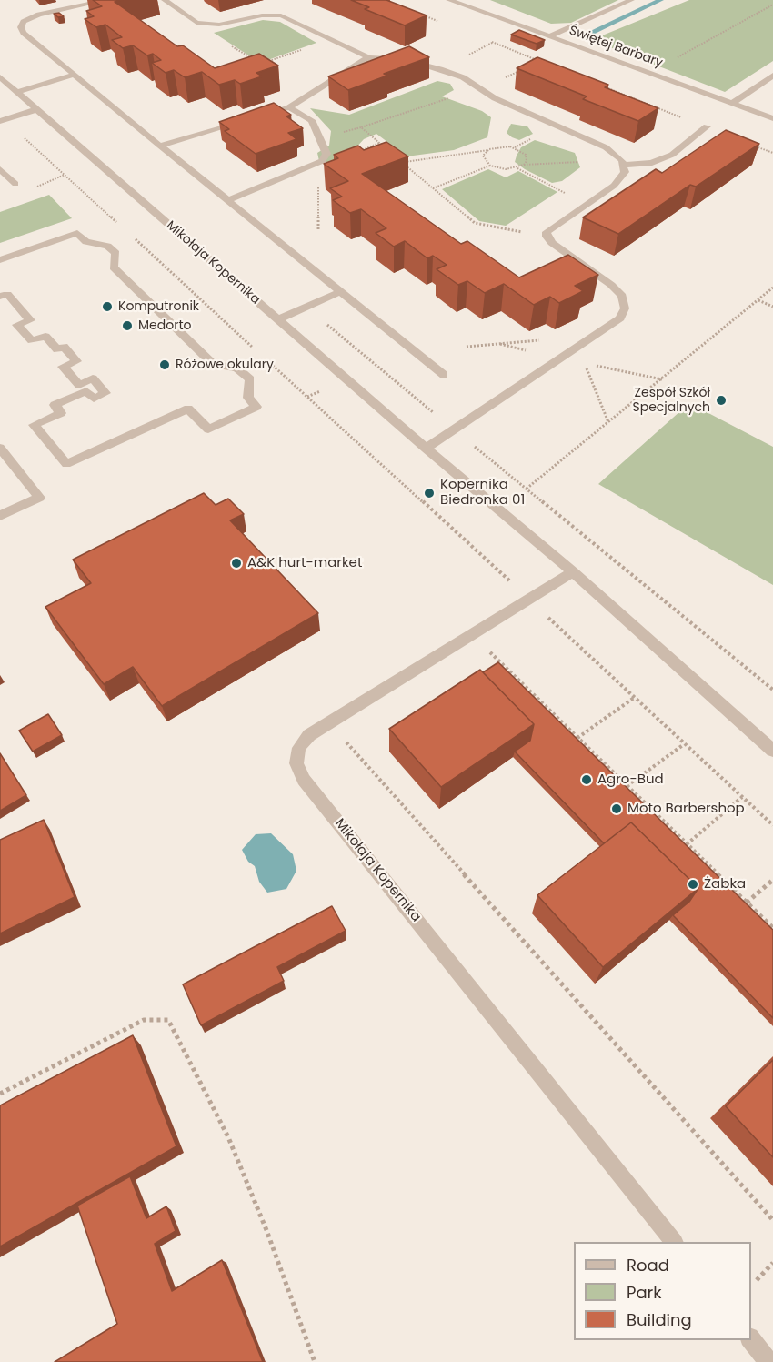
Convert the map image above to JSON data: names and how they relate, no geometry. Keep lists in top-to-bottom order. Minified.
{"streets":{"street":["Świętej Barbary","Mikołaja Kopernika"]},"places":["Komputronik","Medorto","Różowe okulary","Zespół Szkół Specjalnych","Kopernika Biedronka 01","A&K hurt-market","Agro-Bud","Moto Barbershop","Żabka"],"legend":["Road","Park","Building"]}
